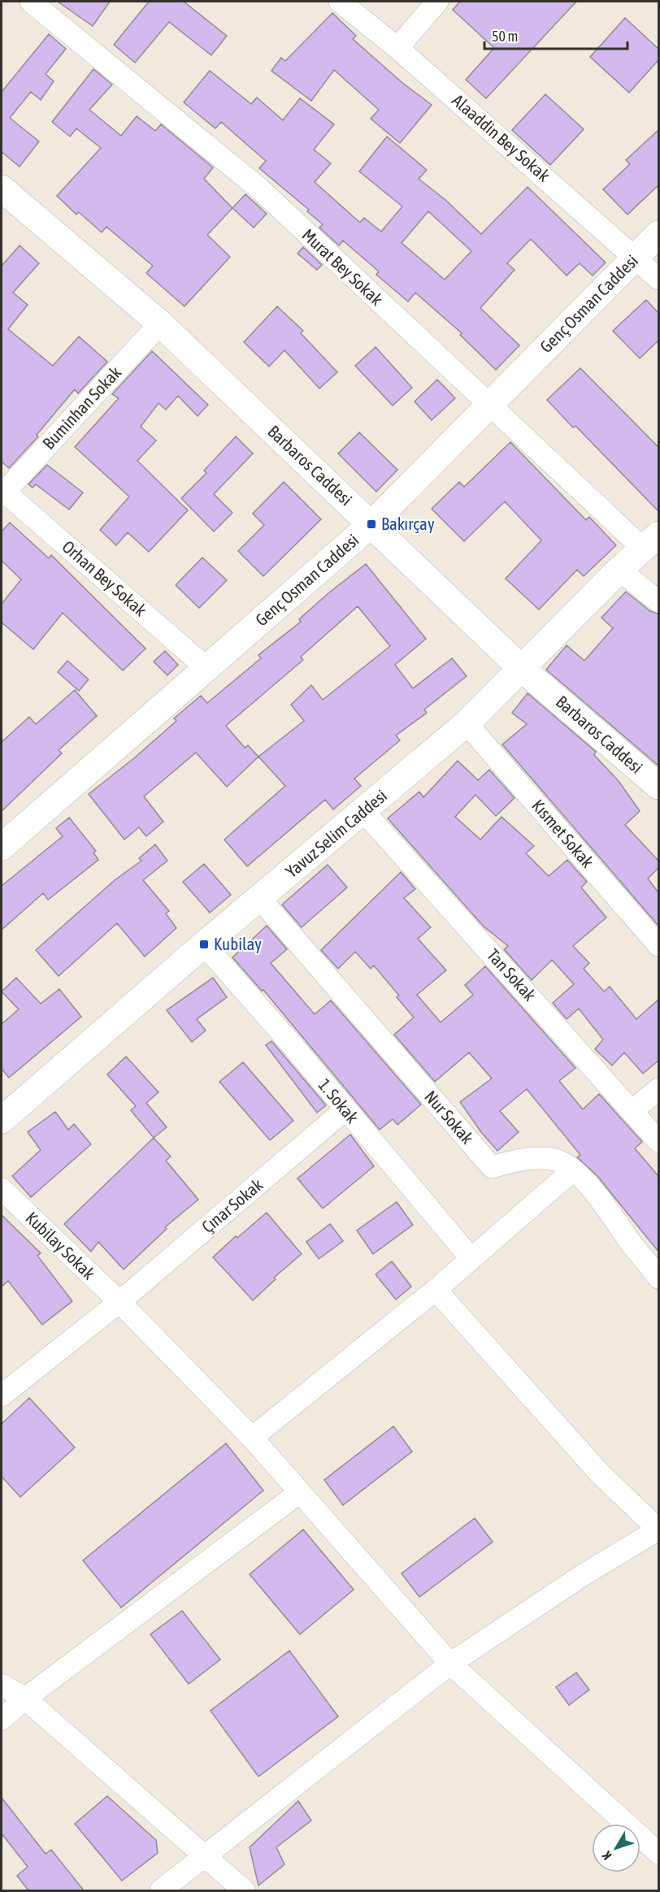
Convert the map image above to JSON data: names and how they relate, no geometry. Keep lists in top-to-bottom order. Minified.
{"streets":{"street":["Alaaddin Bey Sokak","Murat Bey Sokak","Genç Osman Caddesi","Buminhan Sokak","Barbaros Caddesi","Orhan Bey Sokak","Yavuz Selim Caddesi","Kısmet Sokak","Tan Sokak","1. Sokak","Nur Sokak","Çınar Sokak","Kubilay Sokak"]},"crossings":[["Alaaddin Bey Sokak","Genç Osman Caddesi"],["Murat Bey Sokak","Genç Osman Caddesi"],["Murat Bey Sokak","Yavuz Selim Caddesi"],["Genç Osman Caddesi","Barbaros Caddesi"],["Genç Osman Caddesi","Orhan Bey Sokak"],["Buminhan Sokak","Barbaros Caddesi"],["Buminhan Sokak","Orhan Bey Sokak"],["Barbaros Caddesi","Yavuz Selim Caddesi"],["Yavuz Selim Caddesi","Kısmet Sokak"],["Yavuz Selim Caddesi","Tan Sokak"],["Yavuz Selim Caddesi","1. Sokak"],["Yavuz Selim Caddesi","Nur Sokak"],["1. Sokak","Çınar Sokak"],["Çınar Sokak","Kubilay Sokak"]],"places":{"transit":["Bakırçay","Kubilay"]},"scale_bar":"50 m","north":"bottom left"}
